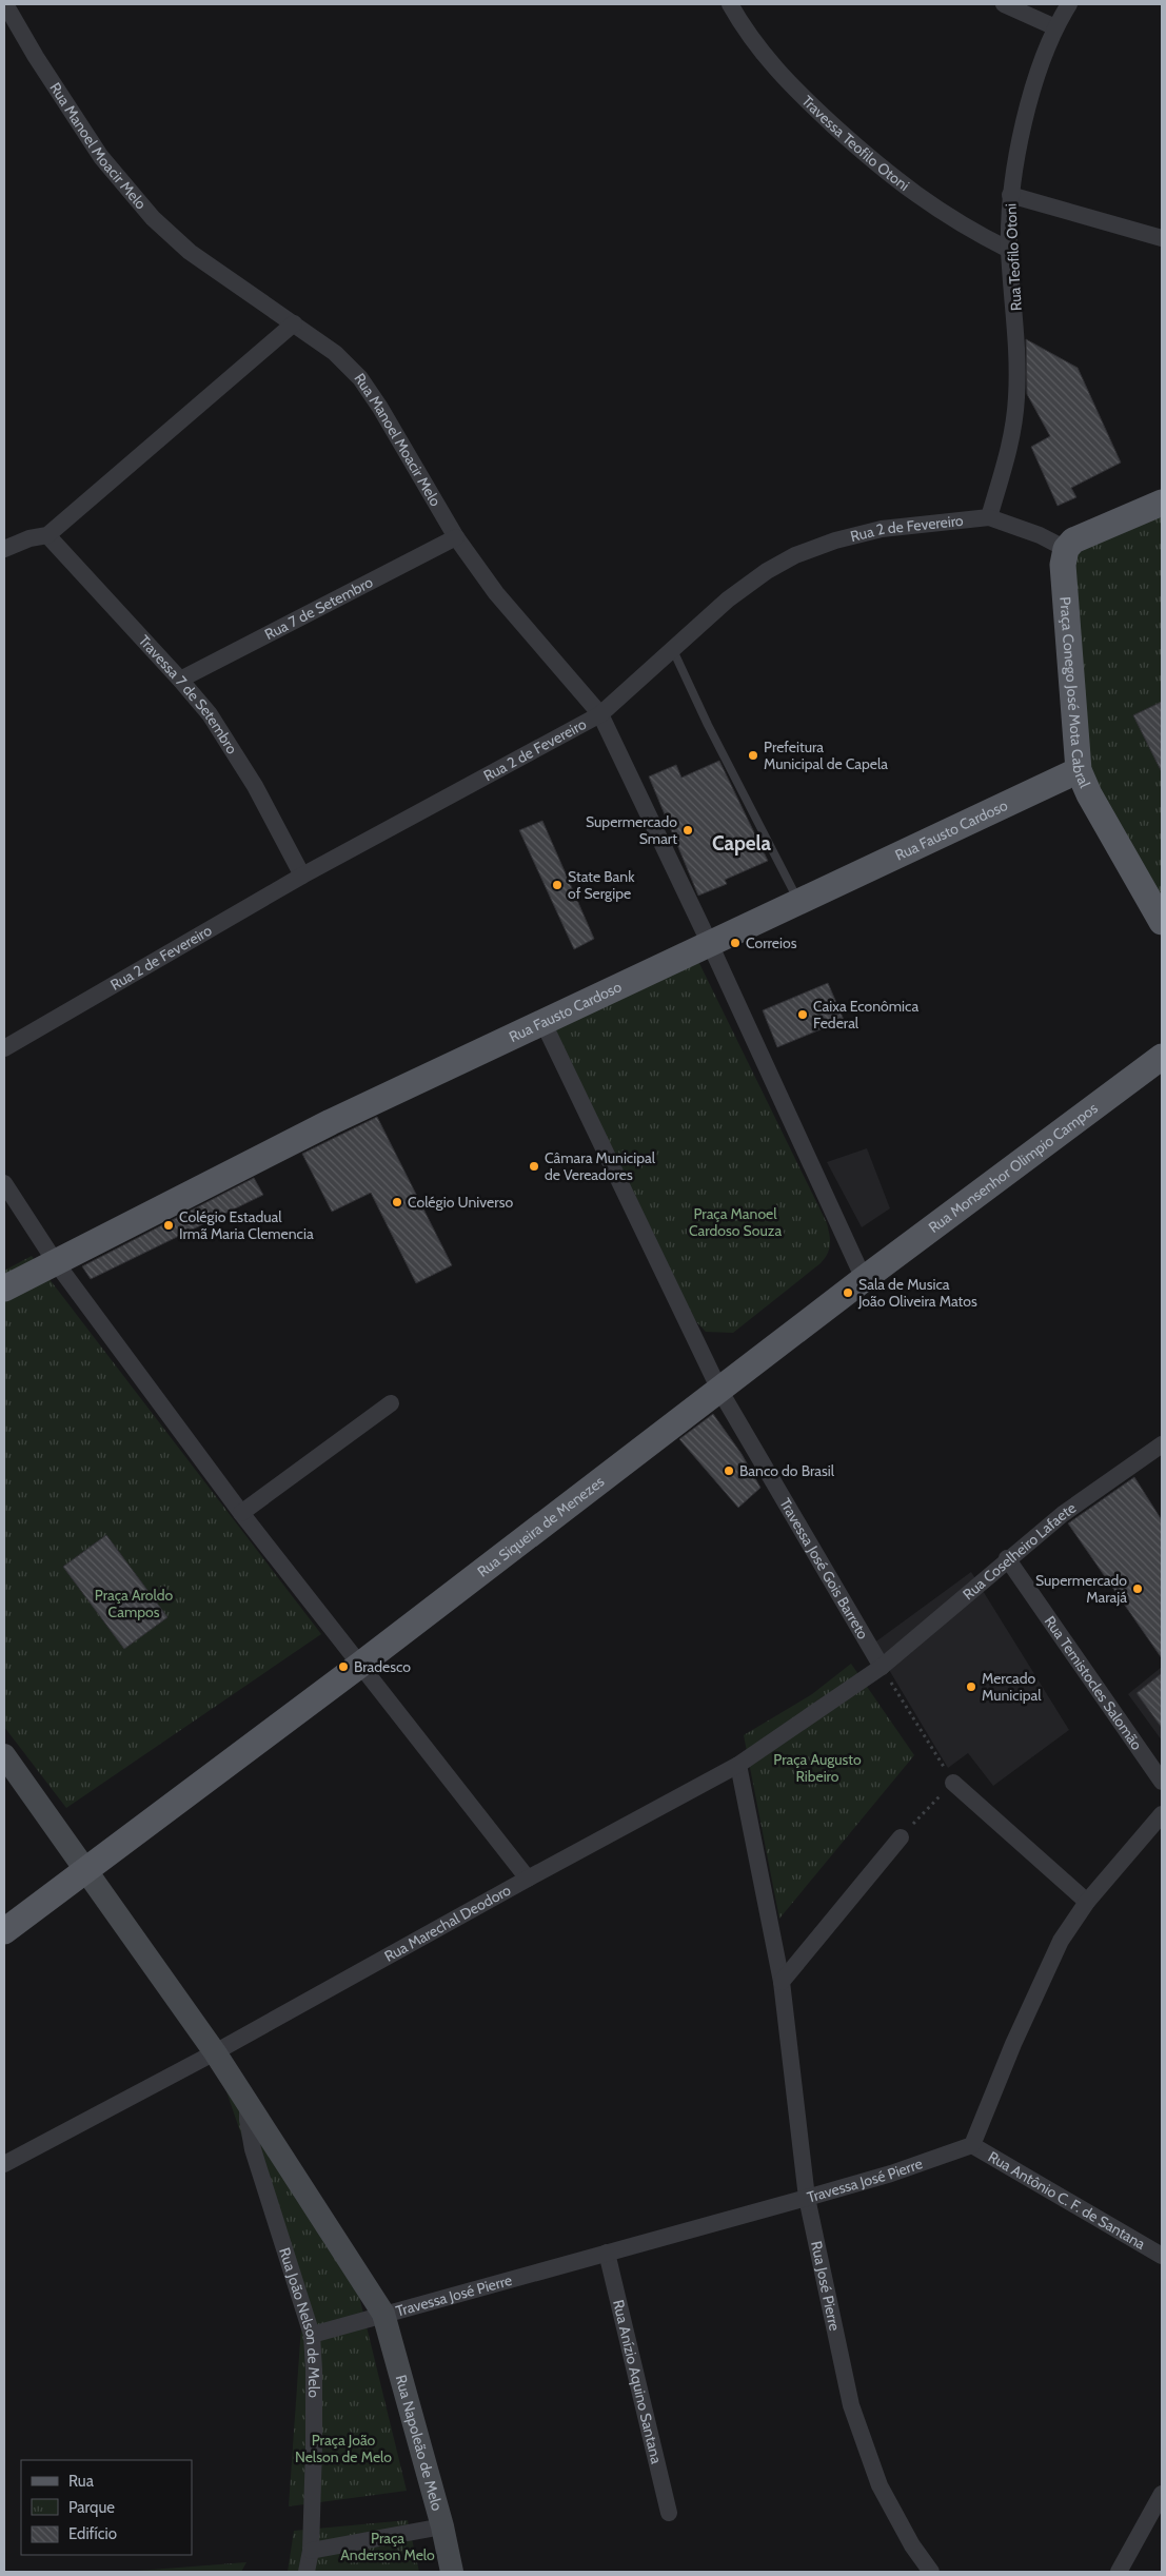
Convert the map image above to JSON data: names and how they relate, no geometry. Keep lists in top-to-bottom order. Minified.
{"streets":{"main road":["Praça Conego José Mota Cabral","Rua Fausto Cardoso","Rua Monsenhor Olimpio Campos","Rua Siqueira de Menezes"],"street":["Travessa Teofilo Otoni","Rua Manoel Moacir Melo","Rua Teofilo Otoni","Rua 2 de Fevereiro","Rua 7 de Setembro","Travessa 7 de Setembro","Rua Coselheiro Lafaete","Travessa José Gois Barreto","Rua Temistocles Salomão","Rua Marechal Deodoro","Travessa José Pierre","Rua Antônio C. F. de Santana","Rua José Pierre","Rua João Nelson de Melo","Rua Anízio Aquino Santana","Rua Napoleão de Melo"]},"crossings":[["Travessa Teofilo Otoni","Rua Teofilo Otoni"],["Rua Manoel Moacir Melo","Rua 2 de Fevereiro"],["Rua Manoel Moacir Melo","Rua 7 de Setembro"],["Rua Manoel Moacir Melo","Rua Fausto Cardoso"],["Rua Teofilo Otoni","Rua 2 de Fevereiro"],["Rua 2 de Fevereiro","Praça Conego José Mota Cabral"],["Rua 2 de Fevereiro","Travessa 7 de Setembro"],["Rua 7 de Setembro","Travessa 7 de Setembro"],["Praça Conego José Mota Cabral","Rua Fausto Cardoso"],["Rua Siqueira de Menezes","Travessa José Gois Barreto"],["Rua Coselheiro Lafaete","Travessa José Gois Barreto"],["Rua Coselheiro Lafaete","Rua Temistocles Salomão"],["Rua Coselheiro Lafaete","Rua Marechal Deodoro"],["Travessa José Gois Barreto","Rua Marechal Deodoro"],["Rua Marechal Deodoro","Rua João Nelson de Melo"],["Travessa José Pierre","Rua Antônio C. F. de Santana"],["Travessa José Pierre","Rua José Pierre"],["Travessa José Pierre","Rua João Nelson de Melo"],["Travessa José Pierre","Rua Anízio Aquino Santana"],["Travessa José Pierre","Rua Napoleão de Melo"],["Rua João Nelson de Melo","Rua Napoleão de Melo"]],"districts":["Capela"],"parks":["Praça Manoel Cardoso Souza","Praça Aroldo Campos","Praça Augusto Ribeiro","Praça João Nelson de Melo","Praça Anderson Melo"],"places":["Prefeitura Municipal de Capela","Supermercado Smart","State Bank of Sergipe","Correios","Caixa Econômica Federal","Câmara Municipal de Vereadores","Colégio Universo","Colégio Estadual Irmã Maria Clemencia","Sala de Musica João Oliveira Matos","Banco do Brasil","Supermercado Marajá","Bradesco","Mercado Municipal"],"legend":["Rua","Parque","Edifício"]}
